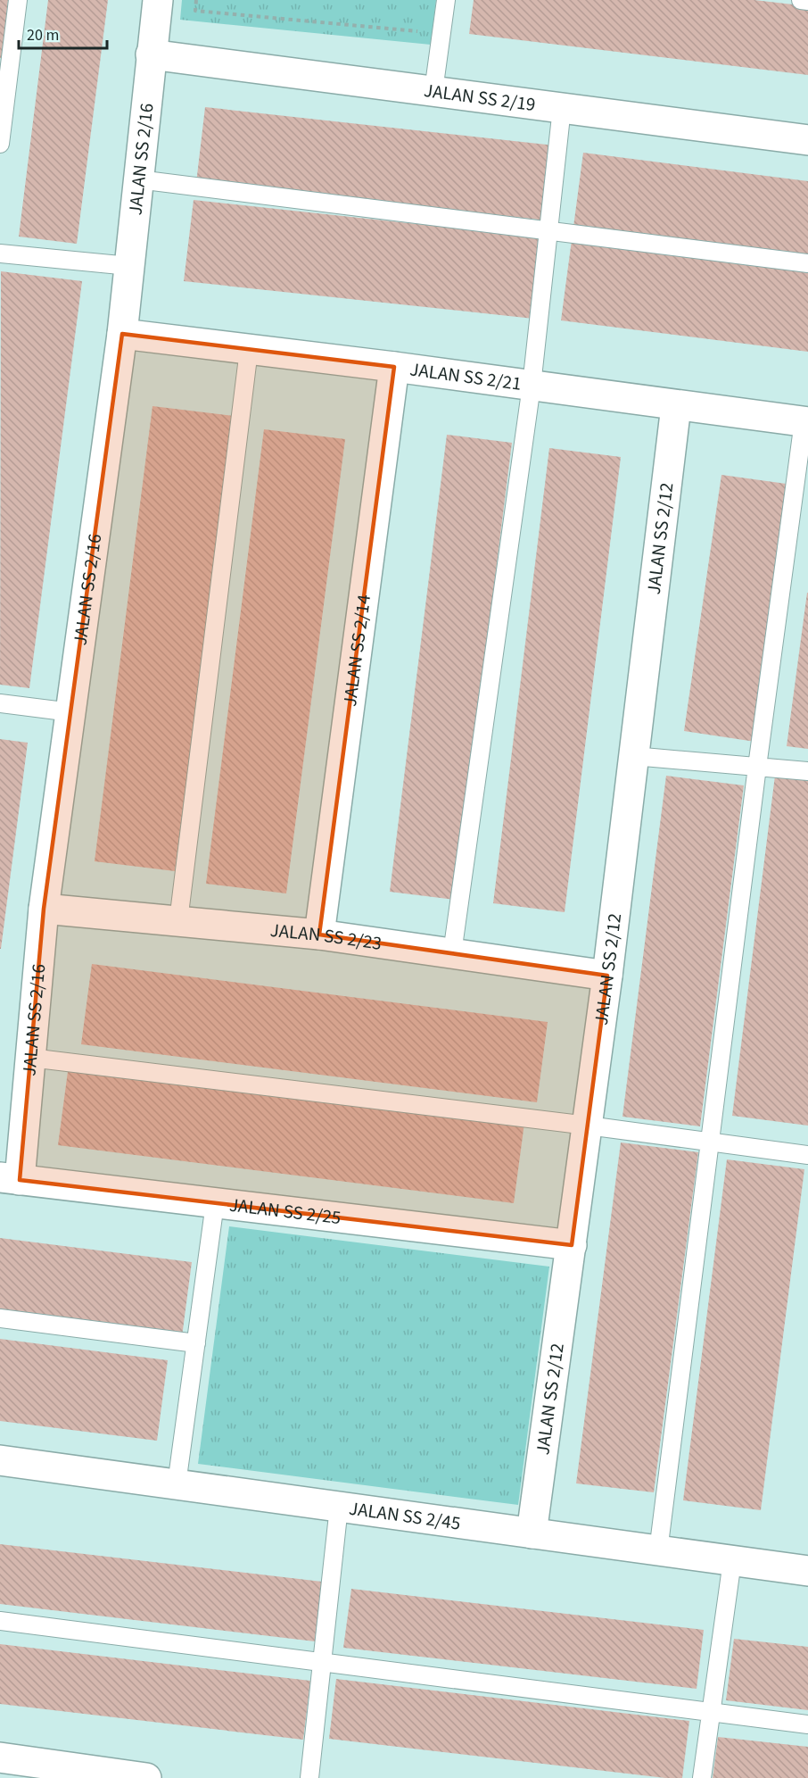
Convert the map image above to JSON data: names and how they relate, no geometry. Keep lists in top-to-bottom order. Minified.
{"streets":{"street":["JALAN SS 2/19","JALAN SS 2/16","JALAN SS 2/21","JALAN SS 2/12","JALAN SS 2/14","JALAN SS 2/23","JALAN SS 2/25","JALAN SS 2/45"]},"crossings":[["JALAN SS 2/19","JALAN SS 2/16"],["JALAN SS 2/16","JALAN SS 2/21"],["JALAN SS 2/16","JALAN SS 2/23"],["JALAN SS 2/16","JALAN SS 2/25"],["JALAN SS 2/21","JALAN SS 2/12"],["JALAN SS 2/21","JALAN SS 2/14"],["JALAN SS 2/12","JALAN SS 2/23"],["JALAN SS 2/12","JALAN SS 2/25"],["JALAN SS 2/12","JALAN SS 2/45"],["JALAN SS 2/14","JALAN SS 2/23"]],"scale_bar":"20 m"}
